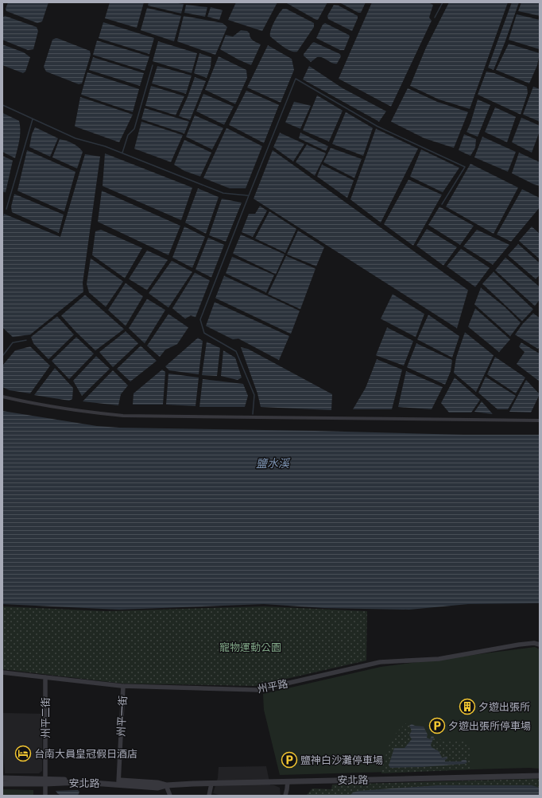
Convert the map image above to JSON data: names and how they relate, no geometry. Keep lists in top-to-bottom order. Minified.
{"streets":{"street":["州平路","州平一街","州平二街","安北路"]},"crossings":[["州平路","州平一街"],["州平路","州平二街"],["州平一街","安北路"],["州平二街","安北路"]],"water":["鹽水溪"],"parks":["寵物運動公園"],"places":{"building":["夕遊出張所"],"parking":["夕遊出張所停車場","鹽神白沙灘停車場"],"hotel":["台南大員皇冠假日酒店"]}}
